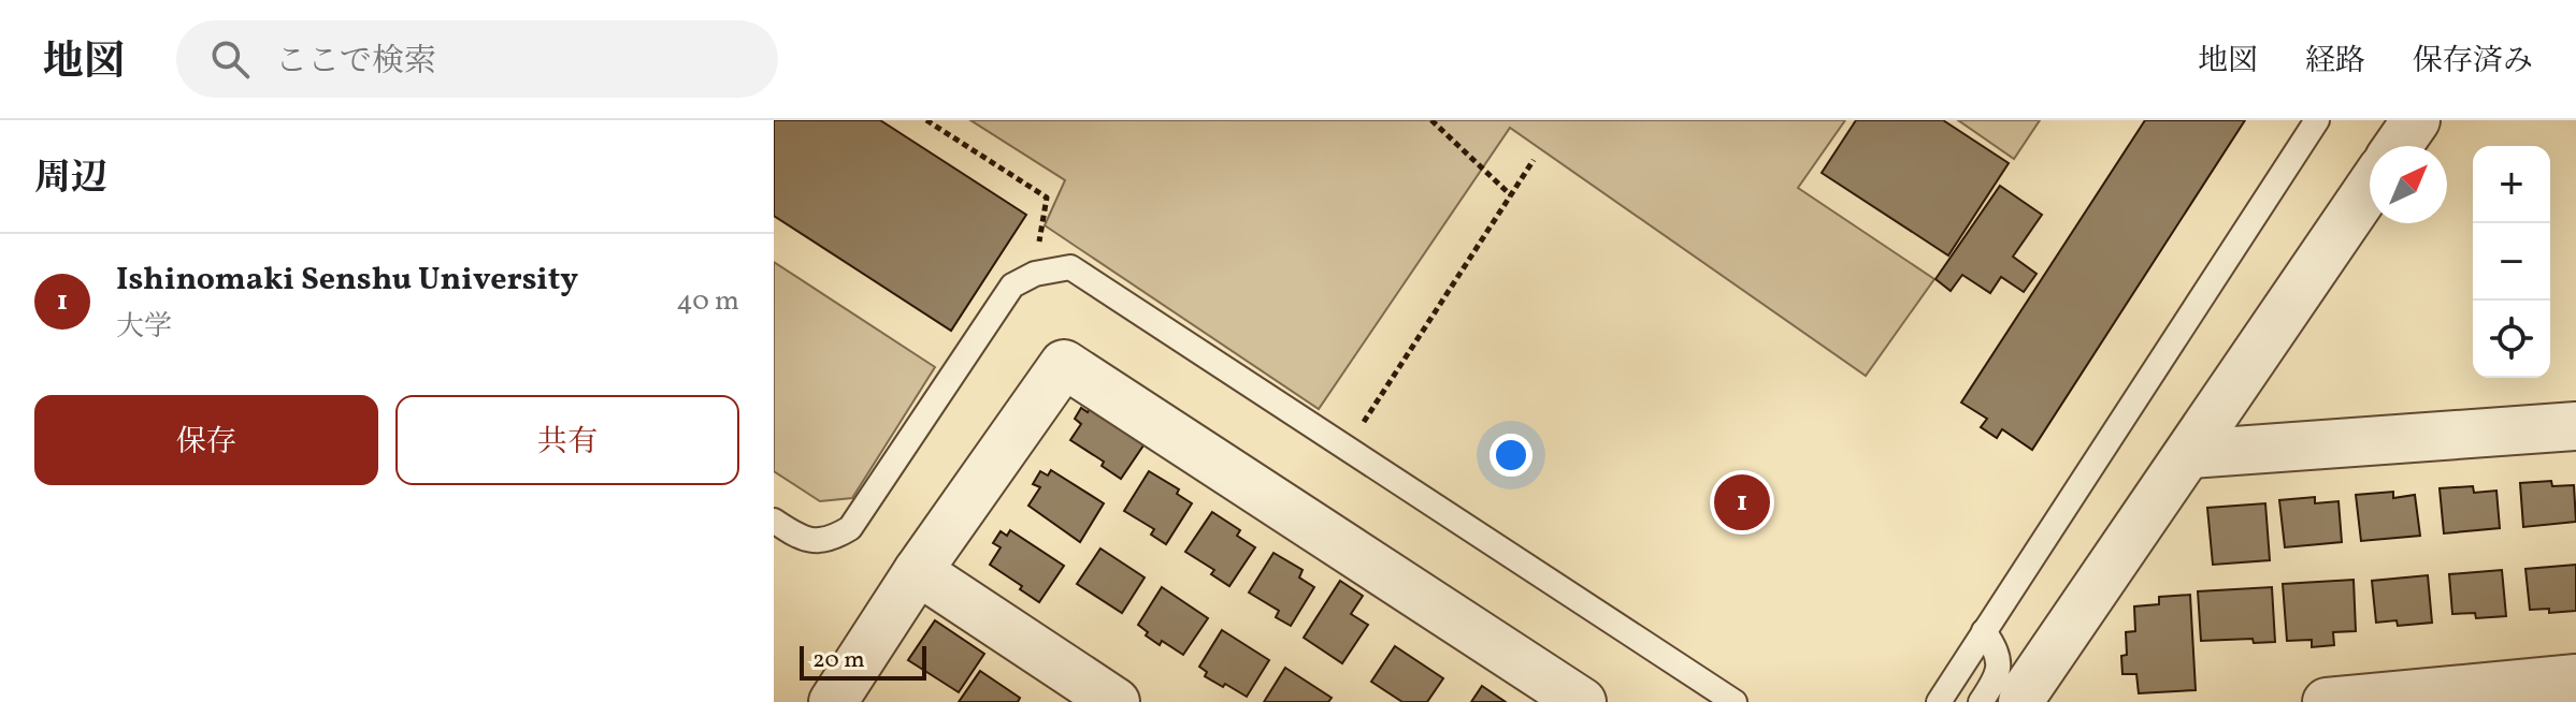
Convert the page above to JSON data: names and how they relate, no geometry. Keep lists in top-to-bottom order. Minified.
{"scale_bar":"20 m","north":"top right","page":{"header":"地図","search":"ここで検索","nav":["地図","経路","保存済み"],"heading":"周辺","map_buttons":["+","−"],"list":[{"mark":"1","name":"Ishinomaki Senshu University","note":"大学","value":"40 m"}],"buttons":["保存","共有"],"pins":"1","scale":"20 m"}}
